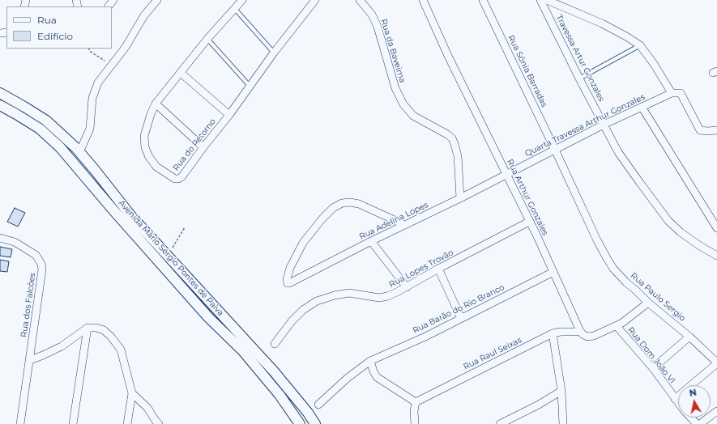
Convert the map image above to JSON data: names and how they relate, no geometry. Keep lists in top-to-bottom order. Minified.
{"streets":{"main road":["Avenida Mário Sérgio Pontes de Paiva"],"street":["Rua da Baveima","Travessa Artur Gonzales","Rua Sônia Barradas","Quarta Travessa Arthur Gonzales","Rua do Retorno","Rua Arthur Gonzales","Rua Adelina Lopes","Rua Lopes Trovão","Rua Paulo Sergio","Rua dos Falcões","Rua Barão do Rio Branco","Rua Raul Seixas","Rua Dom João VI"]},"crossings":[["Rua da Baveima","Rua Adelina Lopes"],["Travessa Artur Gonzales","Quarta Travessa Arthur Gonzales"],["Rua Sônia Barradas","Quarta Travessa Arthur Gonzales"],["Rua Sônia Barradas","Rua Paulo Sergio"],["Quarta Travessa Arthur Gonzales","Rua Arthur Gonzales"],["Quarta Travessa Arthur Gonzales","Rua Adelina Lopes"],["Quarta Travessa Arthur Gonzales","Rua Paulo Sergio"],["Rua Arthur Gonzales","Rua Adelina Lopes"],["Rua Arthur Gonzales","Rua Lopes Trovão"],["Rua Arthur Gonzales","Rua Barão do Rio Branco"],["Rua Arthur Gonzales","Rua Raul Seixas"]],"legend":["Rua","Edifício"],"north":"top"}
